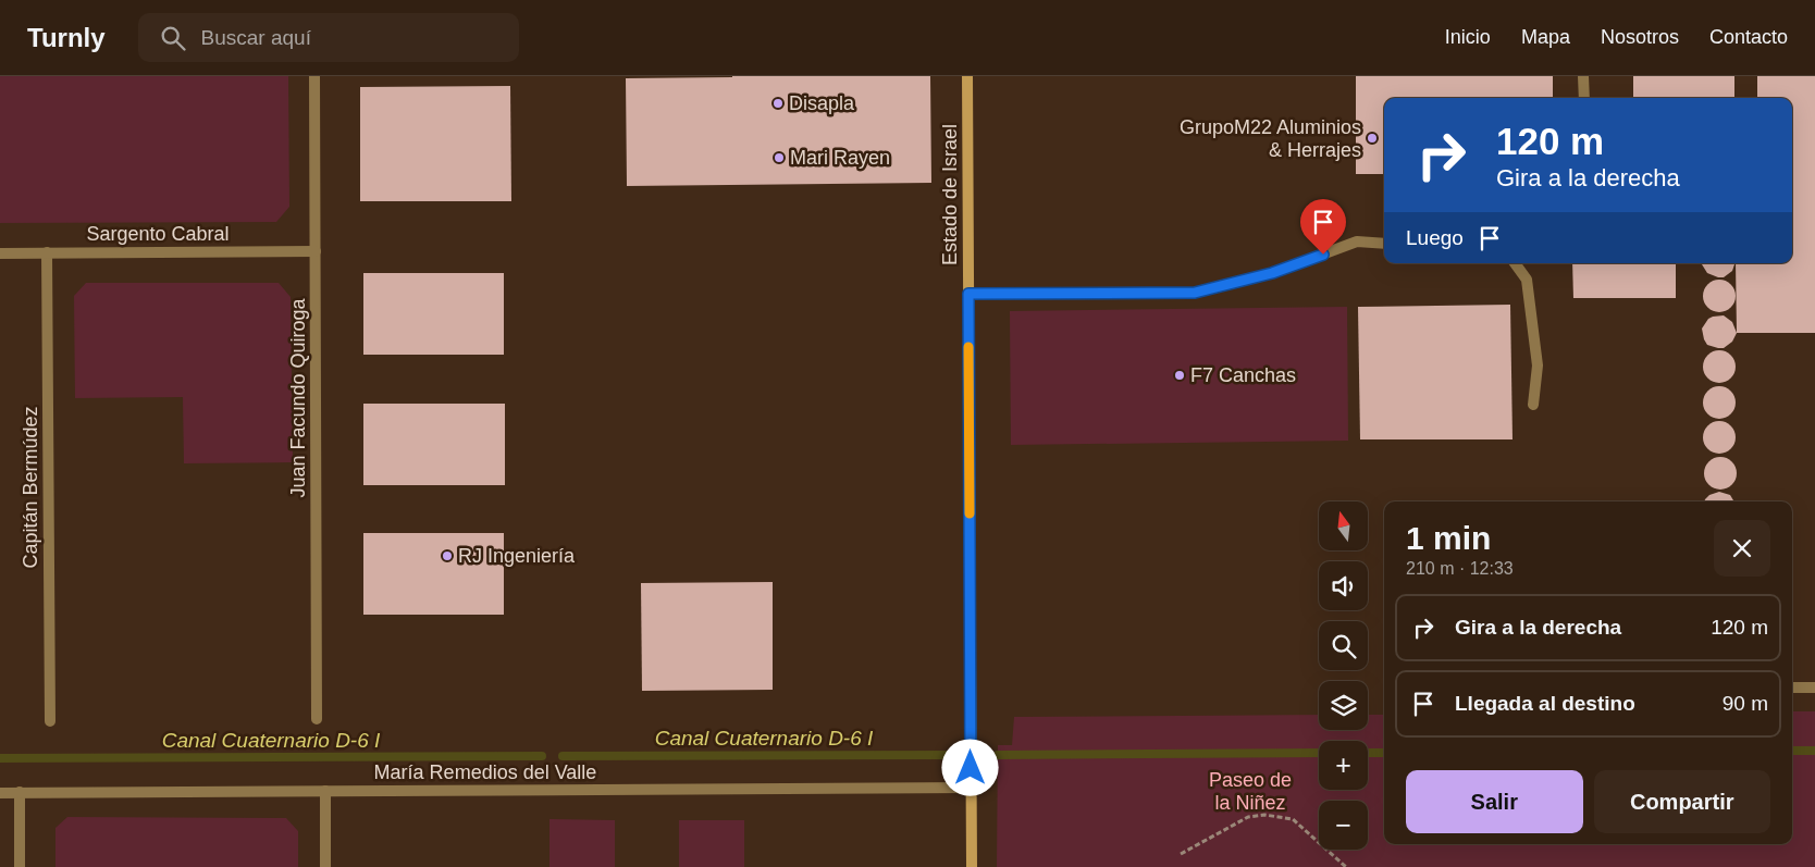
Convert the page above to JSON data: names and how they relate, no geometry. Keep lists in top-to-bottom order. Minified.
{"streets":{"street":["Estado de Israel","Sargento Cabral","Juan Facundo Quiroga","Capitán Bermúdez","María Remedios del Valle"]},"crossings":[["Estado de Israel","María Remedios del Valle"],["Sargento Cabral","Juan Facundo Quiroga"],["Sargento Cabral","Capitán Bermúdez"]],"water":["Canal Cuaternario D-6 I"],"parks":["Paseo de la Niñez"],"places":["Disapla","GrupoM22 Aluminios & Herrajes","Mari Rayen","F7 Canchas","RJ Ingeniería"],"north":"top","page":{"header":"Turnly","search":"Buscar aquí","nav":["Inicio","Mapa","Nosotros","Contacto"],"turn":["120 m","Gira a la derecha"],"then":"Luego","map_buttons":["+","−"],"heading":["1 min","210 m · 12:33"],"list":[{"name":"Gira a la derecha","value":"120 m"},{"name":"Llegada al destino","value":"90 m"}],"buttons":["Salir","Compartir"]}}
